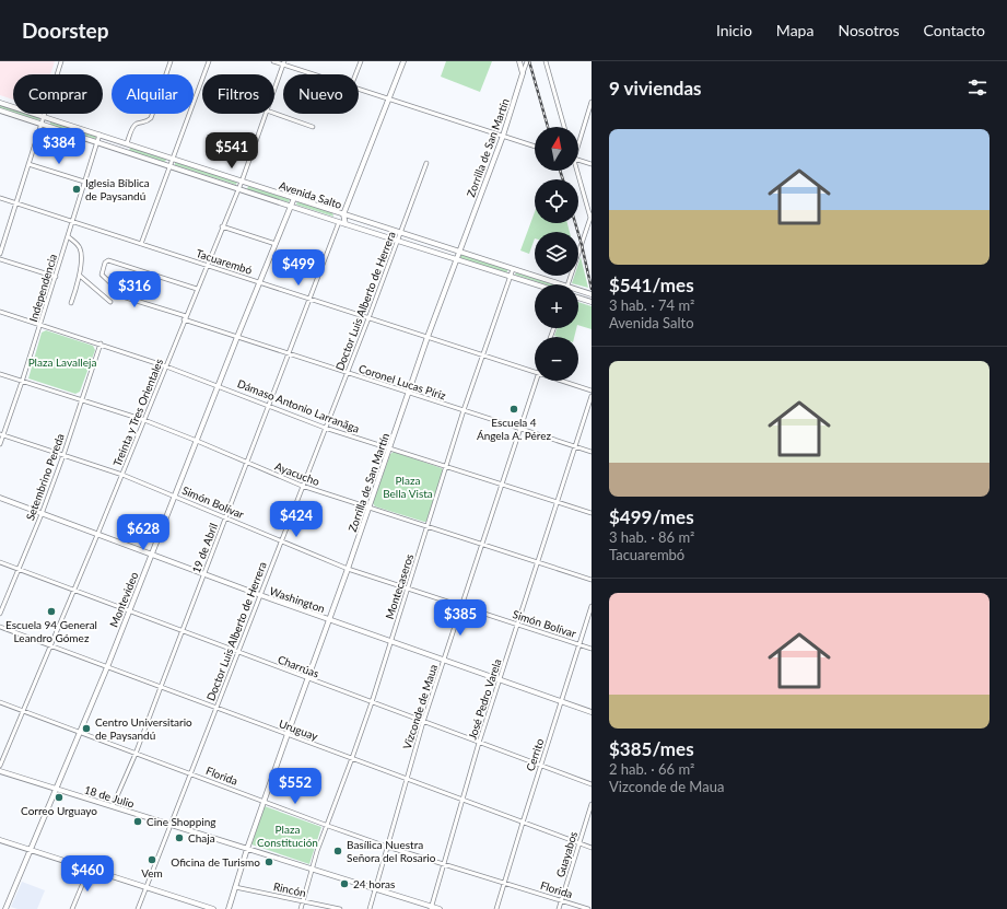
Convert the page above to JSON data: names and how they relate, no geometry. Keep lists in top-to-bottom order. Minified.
{"streets":{"street":["Zorrilla de San Martín","Avenida Salto","Tacuarembó","Independencia","Doctor Luis Alberto de Herrera","Coronel Lucas Píriz","Dámaso Antonio Larranãga","Treinta y Tres Orientales","Ayacucho","Setembrino Pereda","Simón Bolívar","19 de Abril","Montecaseros","Montevideo","Washington","Charrúas","José Pedro Varela","Vizconde de Maua","Uruguay","Cerrito","Florida","18 de Julio","Guayabos","Rincón"]},"crossings":[["Zorrilla de San Martín","Avenida Salto"],["Zorrilla de San Martín","Tacuarembó"],["Zorrilla de San Martín","Coronel Lucas Píriz"],["Zorrilla de San Martín","Dámaso Antonio Larranãga"],["Zorrilla de San Martín","Ayacucho"],["Zorrilla de San Martín","Simón Bolívar"],["Zorrilla de San Martín","Washington"],["Zorrilla de San Martín","Charrúas"],["Zorrilla de San Martín","Uruguay"],["Zorrilla de San Martín","Florida"],["Zorrilla de San Martín","18 de Julio"],["Zorrilla de San Martín","Rincón"],["Avenida Salto","Independencia"],["Avenida Salto","Doctor Luis Alberto de Herrera"],["Avenida Salto","Treinta y Tres Orientales"],["Avenida Salto","19 de Abril"],["Avenida Salto","Montecaseros"],["Avenida Salto","Montevideo"],["Tacuarembó","Independencia"],["Tacuarembó","Doctor Luis Alberto de Herrera"],["Tacuarembó","Treinta y Tres Orientales"],["Tacuarembó","19 de Abril"],["Tacuarembó","Montecaseros"],["Tacuarembó","Montevideo"],["Independencia","Dámaso Antonio Larranãga"],["Independencia","Ayacucho"],["Independencia","Simón Bolívar"],["Doctor Luis Alberto de Herrera","Coronel Lucas Píriz"],["Doctor Luis Alberto de Herrera","Dámaso Antonio Larranãga"],["Doctor Luis Alberto de Herrera","Ayacucho"],["Doctor Luis Alberto de Herrera","Simón Bolívar"],["Doctor Luis Alberto de Herrera","Washington"],["Doctor Luis Alberto de Herrera","Charrúas"],["Doctor Luis Alberto de Herrera","Uruguay"],["Doctor Luis Alberto de Herrera","Florida"],["Doctor Luis Alberto de Herrera","18 de Julio"],["Coronel Lucas Píriz","Treinta y Tres Orientales"],["Coronel Lucas Píriz","19 de Abril"],["Coronel Lucas Píriz","Montecaseros"],["Coronel Lucas Píriz","Montevideo"],["Coronel Lucas Píriz","José Pedro Varela"],["Coronel Lucas Píriz","Vizconde de Maua"],["Dámaso Antonio Larranãga","Treinta y Tres Orientales"],["Dámaso Antonio Larranãga","Setembrino Pereda"],["Dámaso Antonio Larranãga","19 de Abril"],["Dámaso Antonio Larranãga","Montecaseros"],["Dámaso Antonio Larranãga","Montevideo"],["Dámaso Antonio Larranãga","José Pedro Varela"],["Dámaso Antonio Larranãga","Vizconde de Maua"],["Treinta y Tres Orientales","Ayacucho"],["Treinta y Tres Orientales","Simón Bolívar"],["Treinta y Tres Orientales","Washington"],["Treinta y Tres Orientales","Charrúas"],["Treinta y Tres Orientales","Uruguay"],["Treinta y Tres Orientales","Florida"],["Ayacucho","Setembrino Pereda"],["Ayacucho","19 de Abril"],["Ayacucho","Montecaseros"],["Ayacucho","Montevideo"],["Ayacucho","José Pedro Varela"],["Ayacucho","Vizconde de Maua"],["Setembrino Pereda","Simón Bolívar"],["Setembrino Pereda","Washington"],["Setembrino Pereda","Charrúas"],["Simón Bolívar","19 de Abril"],["Simón Bolívar","Montecaseros"],["Simón Bolívar","Montevideo"],["Simón Bolívar","José Pedro Varela"],["Simón Bolívar","Vizconde de Maua"],["Simón Bolívar","Cerrito"],["19 de Abril","Washington"],["19 de Abril","Charrúas"],["19 de Abril","Uruguay"],["19 de Abril","Florida"],["19 de Abril","18 de Julio"],["Montecaseros","Washington"],["Montecaseros","Charrúas"],["Montecaseros","Uruguay"],["Montecaseros","Florida"],["Montecaseros","18 de Julio"],["Montecaseros","Rincón"],["Montevideo","Washington"],["Montevideo","Charrúas"],["Montevideo","Uruguay"],["Montevideo","Florida"],["Montevideo","18 de Julio"],["Washington","José Pedro Varela"],["Washington","Vizconde de Maua"],["Washington","Cerrito"],["Charrúas","José Pedro Varela"],["Charrúas","Vizconde de Maua"],["Charrúas","Cerrito"],["José Pedro Varela","Uruguay"],["José Pedro Varela","Florida"],["José Pedro Varela","18 de Julio"],["Vizconde de Maua","Uruguay"],["Vizconde de Maua","Florida"],["Vizconde de Maua","18 de Julio"],["Uruguay","Cerrito"],["Uruguay","Guayabos"],["Cerrito","Florida"],["Florida","Guayabos"]],"parks":["Plaza Lavalleja","Plaza Bella Vista","Plaza Constitución"],"places":["Iglesia Bíblica de Paysandú","Escuela 4 Ángela A. Pérez","Escuela 94 General Leandro Gómez","Centro Universitario de Paysandú","Correo Urguayo","Cine Shopping","Chaja","Basílica Nuestra Señora del Rosario","Vem","Oficina de Turismo","24 horas"],"north":"top","page":{"header":"Doorstep","nav":["Inicio","Mapa","Nosotros","Contacto"],"heading":"9 viviendas","chip":["Comprar","Alquilar","Filtros","Nuevo"],"list":[{"name":"$541/mes","note":"3 hab. · 74 m² · Avenida Salto"},{"name":"$499/mes","note":"3 hab. · 86 m² · Tacuarembó"},{"name":"$385/mes","note":"2 hab. · 66 m² · Vizconde de Maua"}],"map_buttons":["+","−"],"price":["$384","$541","$499","$316","$424","$628","$385","$552","$460"]}}
